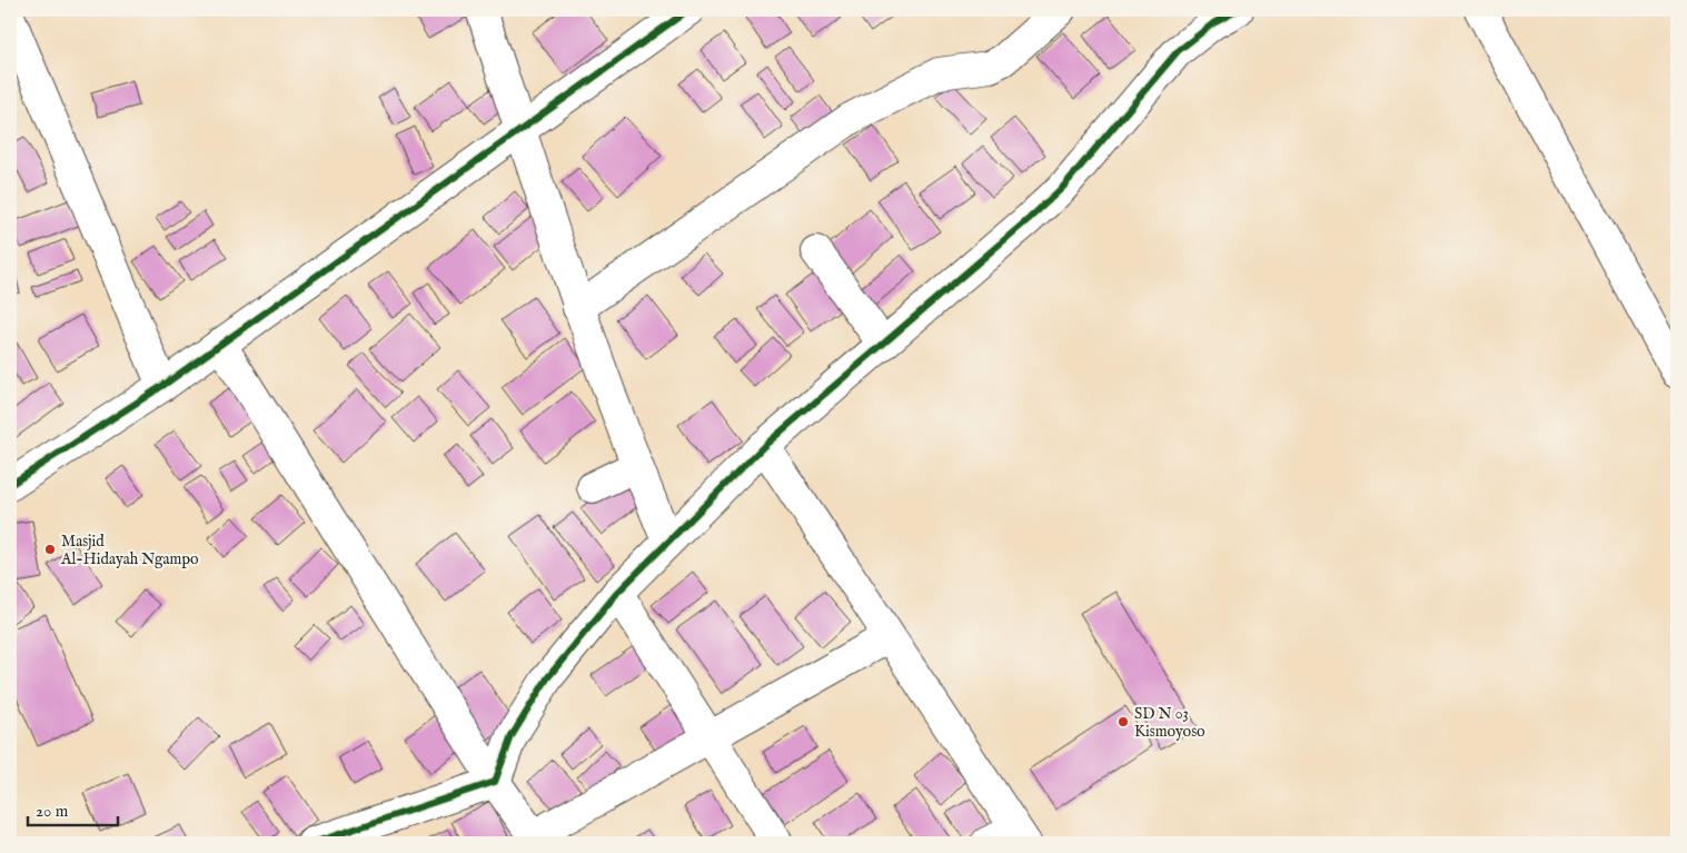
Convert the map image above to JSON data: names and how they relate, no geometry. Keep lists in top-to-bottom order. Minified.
{"places":["Masjid Al-Hidayah Ngampo","SD N 03 Kismoyoso"],"scale_bar":"20 m"}
